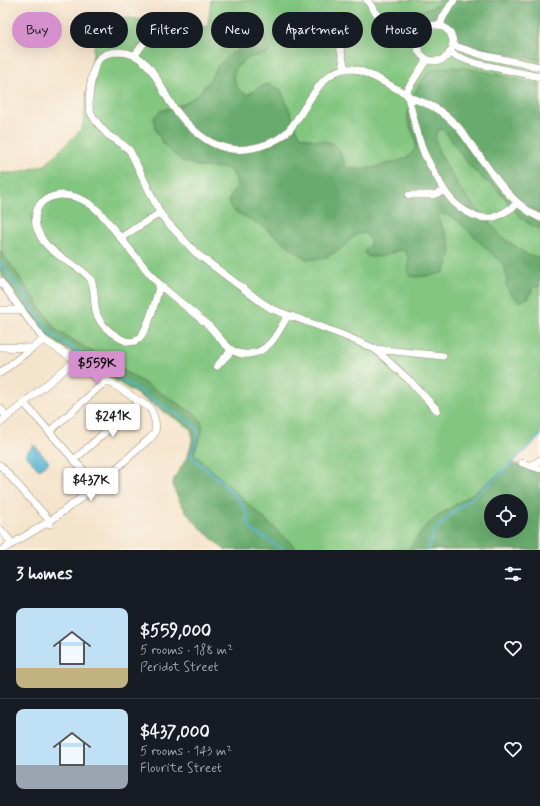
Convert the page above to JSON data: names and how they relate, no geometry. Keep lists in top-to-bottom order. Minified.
{"page":{"chip":["Buy","Rent","Filters","New","Apartment","House"],"price":["$559K","$241K","$437K"],"heading":"3 homes","list":[{"name":"$559,000","note":"5 rooms · 188 m² · Peridot Street"},{"name":"$437,000","note":"5 rooms · 143 m² · Flourite Street"}]}}
